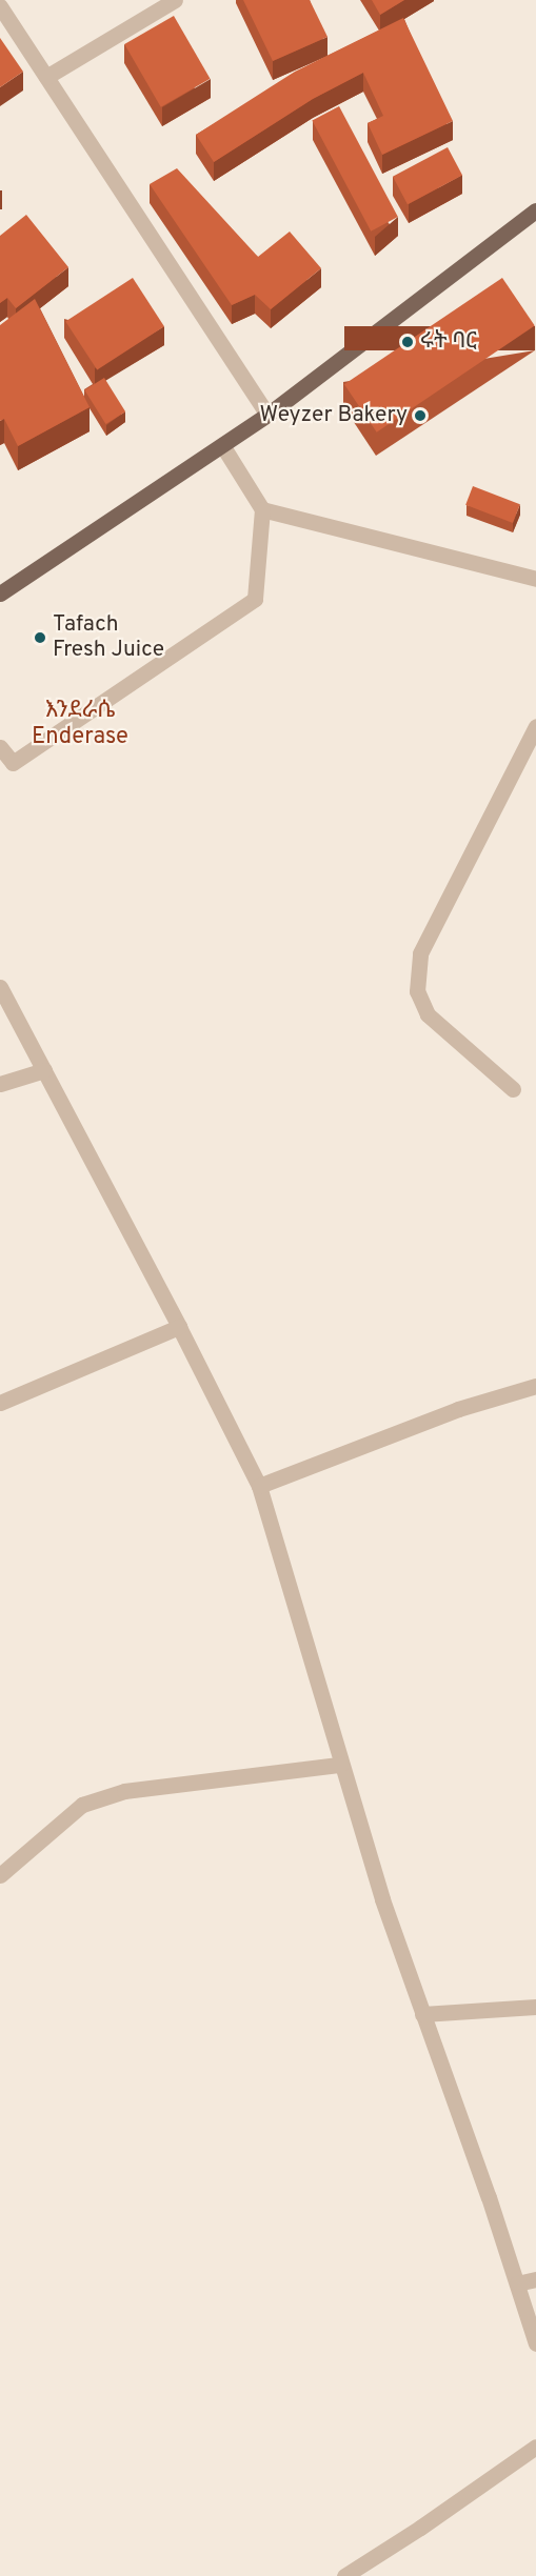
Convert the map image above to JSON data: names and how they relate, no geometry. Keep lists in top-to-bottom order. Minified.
{"districts":["እንደራሴ Enderase"],"places":["ሩት ባር","Weyzer Bakery","Tafach Fresh Juice"]}
